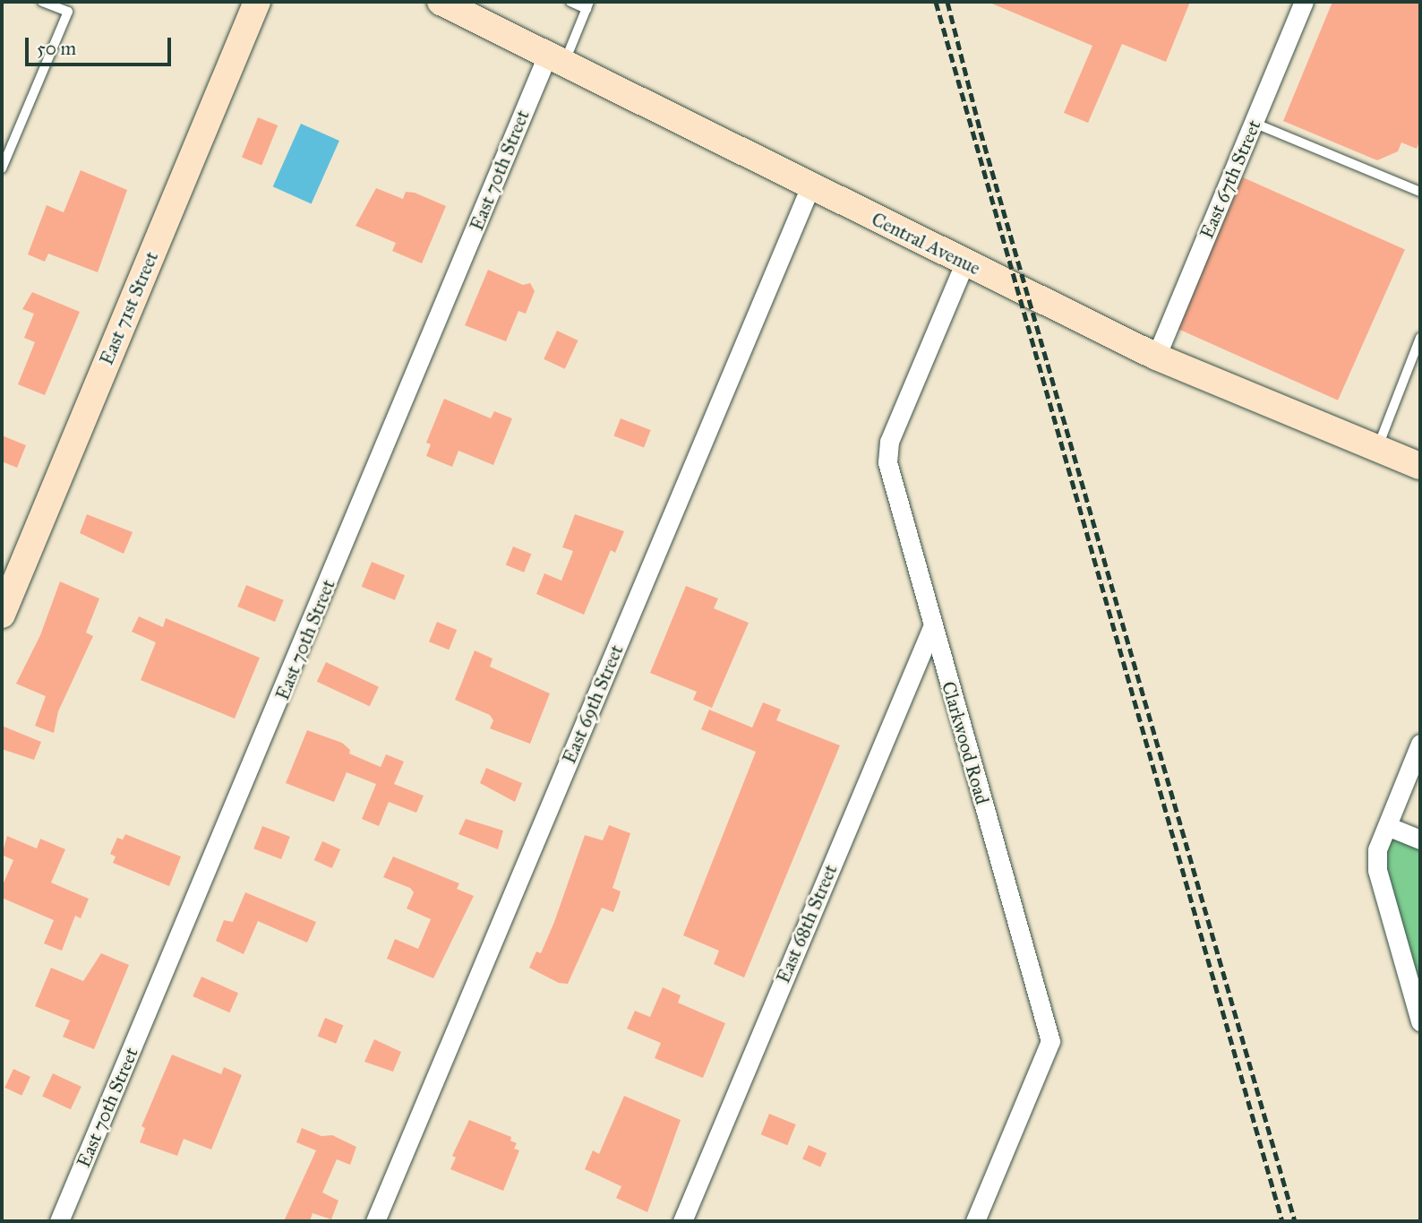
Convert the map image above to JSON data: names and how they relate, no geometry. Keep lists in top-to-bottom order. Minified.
{"streets":{"street":["East 70th Street","East 67th Street","Central Avenue","East 71st Street","East 69th Street","Clarkwood Road","East 68th Street"]},"crossings":[["East 70th Street","Central Avenue"],["East 67th Street","Central Avenue"],["Central Avenue","East 69th Street"],["Central Avenue","Clarkwood Road"],["Clarkwood Road","East 68th Street"]],"scale_bar":"50 m"}
